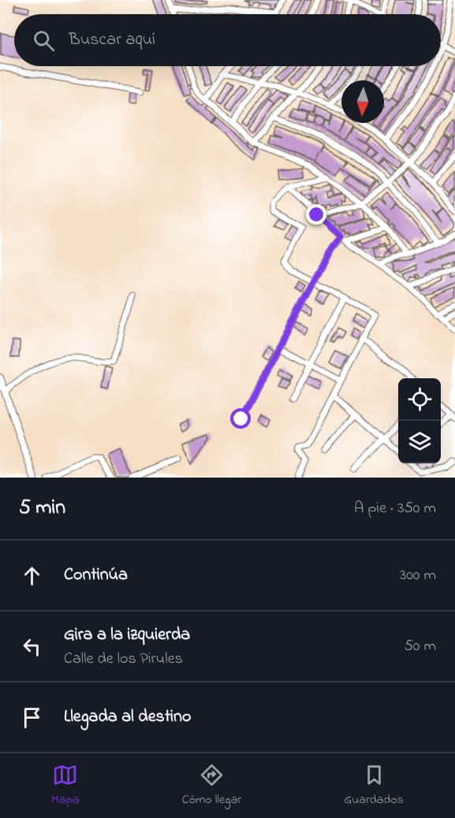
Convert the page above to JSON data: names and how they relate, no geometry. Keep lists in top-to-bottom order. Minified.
{"north":"bottom","page":{"search":"Buscar aquí","heading":["5 min","A pie · 350 m"],"list":[["Continúa","300 m"],["Gira a la izquierda","Calle de los Pirules","50 m"],"Llegada al destino"],"nav":["Mapa","Cómo llegar","Guardados"]}}
